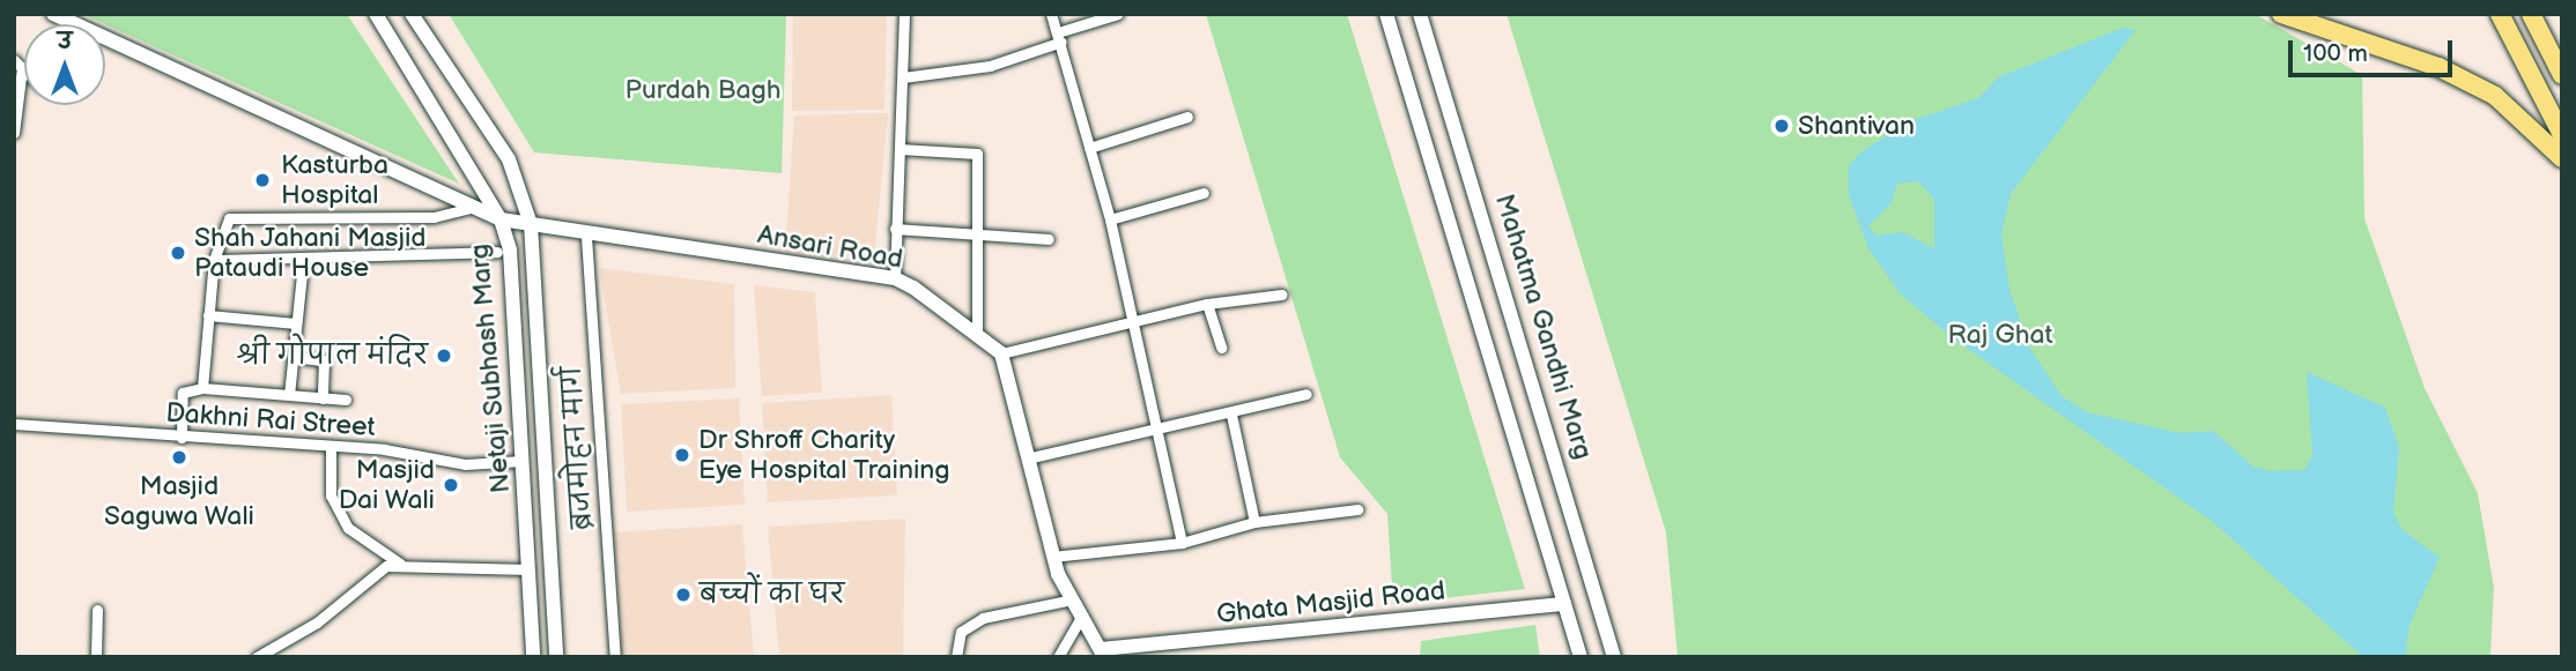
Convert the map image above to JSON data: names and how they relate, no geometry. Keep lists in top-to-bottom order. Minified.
{"streets":{"main road":["Ansari Road","Mahatma Gandhi Marg","Netaji Subhash Marg","Ghata Masjid Road"],"street":["Dakhni Rai Street","ब्रजमोहन मार्ग"]},"crossings":[["Ansari Road","Netaji Subhash Marg"],["Ansari Road","ब्रजमोहन मार्ग"],["Netaji Subhash Marg","Dakhni Rai Street"]],"parks":["Purdah Bagh","Raj Ghat"],"places":["Shantivan","Kasturba Hospital","Shah Jahani Masjid Pataudi House","श्री गोपाल मंदिर","Dr Shroff Charity Eye Hospital Training","Masjid Saguwa Wali","Masjid Dai Wali","बच्चों का घर"],"scale_bar":"100 m","north":"top"}
